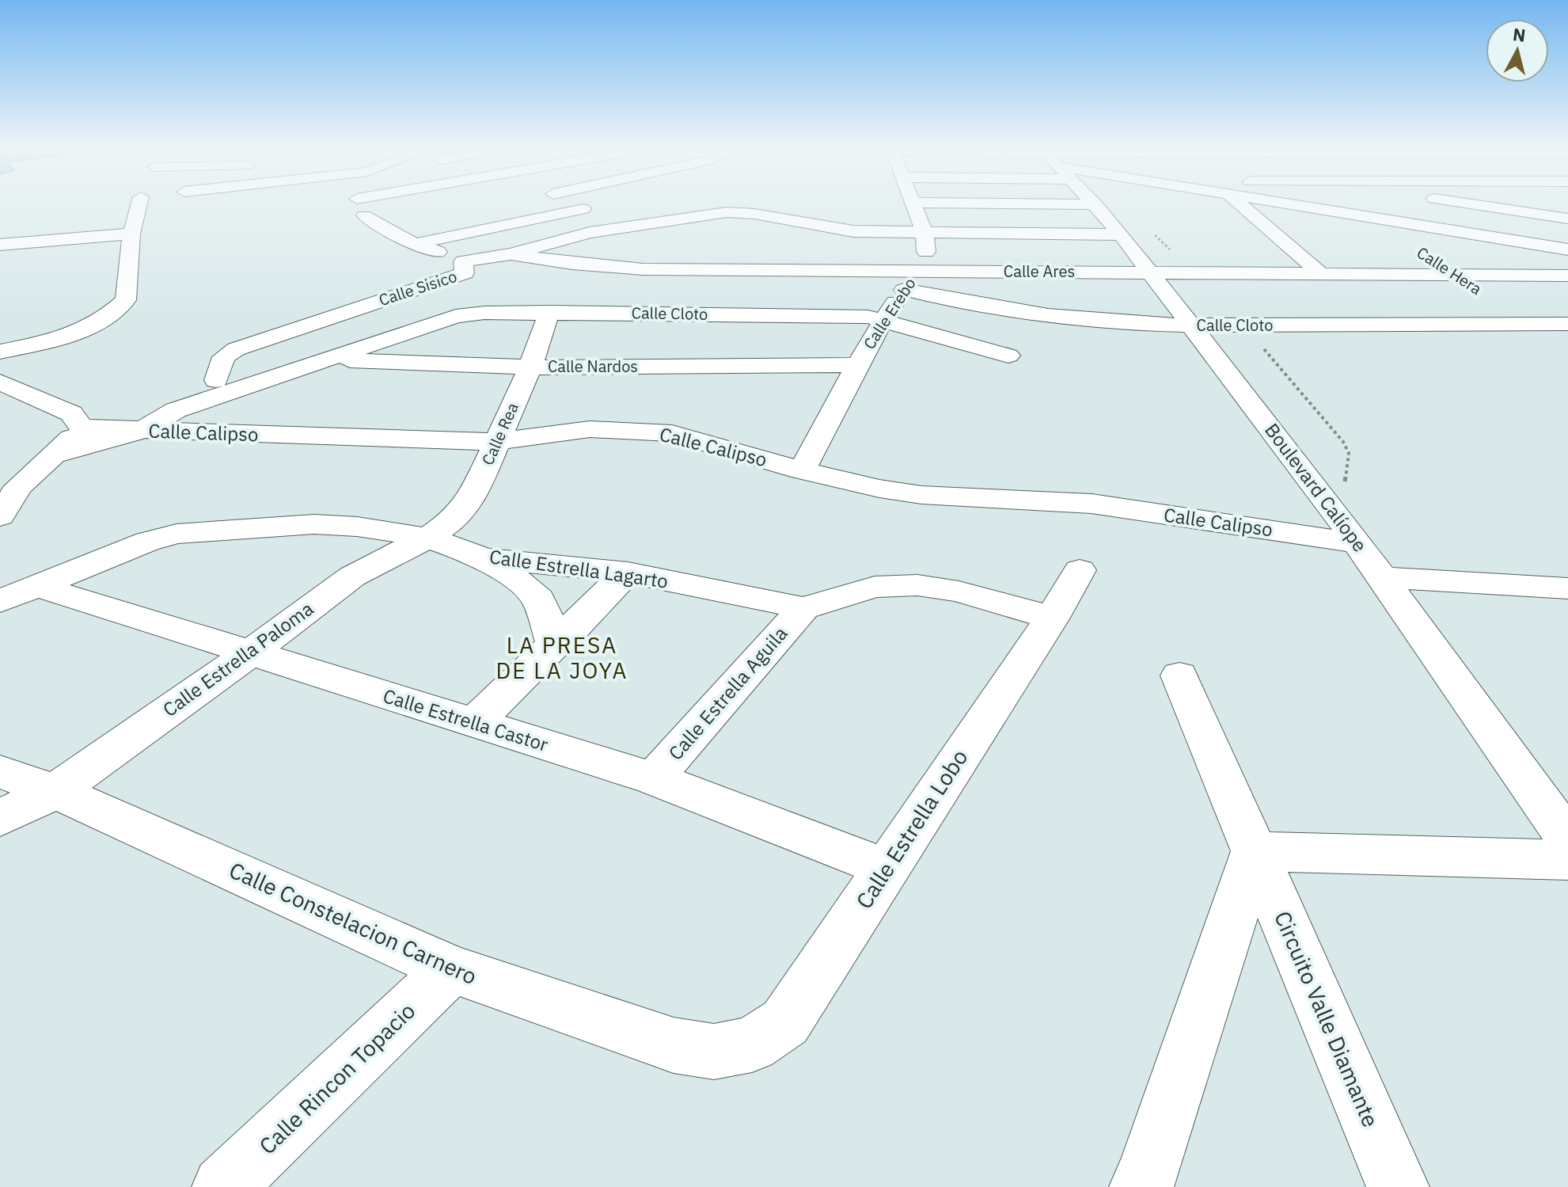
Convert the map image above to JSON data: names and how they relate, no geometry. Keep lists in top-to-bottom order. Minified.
{"streets":{"street":["Calle Hera","Calle Ares","Calle Sisico","Calle Cloto","Calle Erebo","Calle Nardos","Calle Calipso","Calle Rea","Boulevard Calíope","Calle Estrella Lagarto","Calle Estrella Paloma","Calle Estrella Aguila","Calle Estrella Castor","Calle Estrella Lobo","Calle Constelacion Carnero","Circuito Valle Diamante","Calle Rincon Topacio"]},"crossings":[["Calle Hera","Calle Ares"],["Calle Hera","Calle Cloto"],["Calle Ares","Calle Sisico"],["Calle Ares","Calle Erebo"],["Calle Ares","Boulevard Calíope"],["Calle Cloto","Calle Erebo"],["Calle Cloto","Calle Nardos"],["Calle Cloto","Calle Rea"],["Calle Cloto","Boulevard Calíope"],["Calle Erebo","Calle Nardos"],["Calle Erebo","Calle Calipso"],["Calle Nardos","Calle Rea"],["Calle Calipso","Calle Rea"],["Calle Calipso","Boulevard Calíope"],["Calle Rea","Calle Estrella Lagarto"],["Calle Rea","Calle Estrella Paloma"],["Calle Estrella Lagarto","Calle Estrella Paloma"],["Calle Estrella Lagarto","Calle Estrella Aguila"],["Calle Estrella Lagarto","Calle Estrella Castor"],["Calle Estrella Lagarto","Calle Estrella Lobo"],["Calle Estrella Paloma","Calle Estrella Castor"],["Calle Estrella Paloma","Calle Constelacion Carnero"],["Calle Estrella Aguila","Calle Estrella Castor"],["Calle Estrella Castor","Calle Estrella Lobo"],["Calle Estrella Lobo","Calle Constelacion Carnero"],["Calle Constelacion Carnero","Calle Rincon Topacio"]],"districts":["LA PRESA DE LA JOYA"],"north":"top"}
